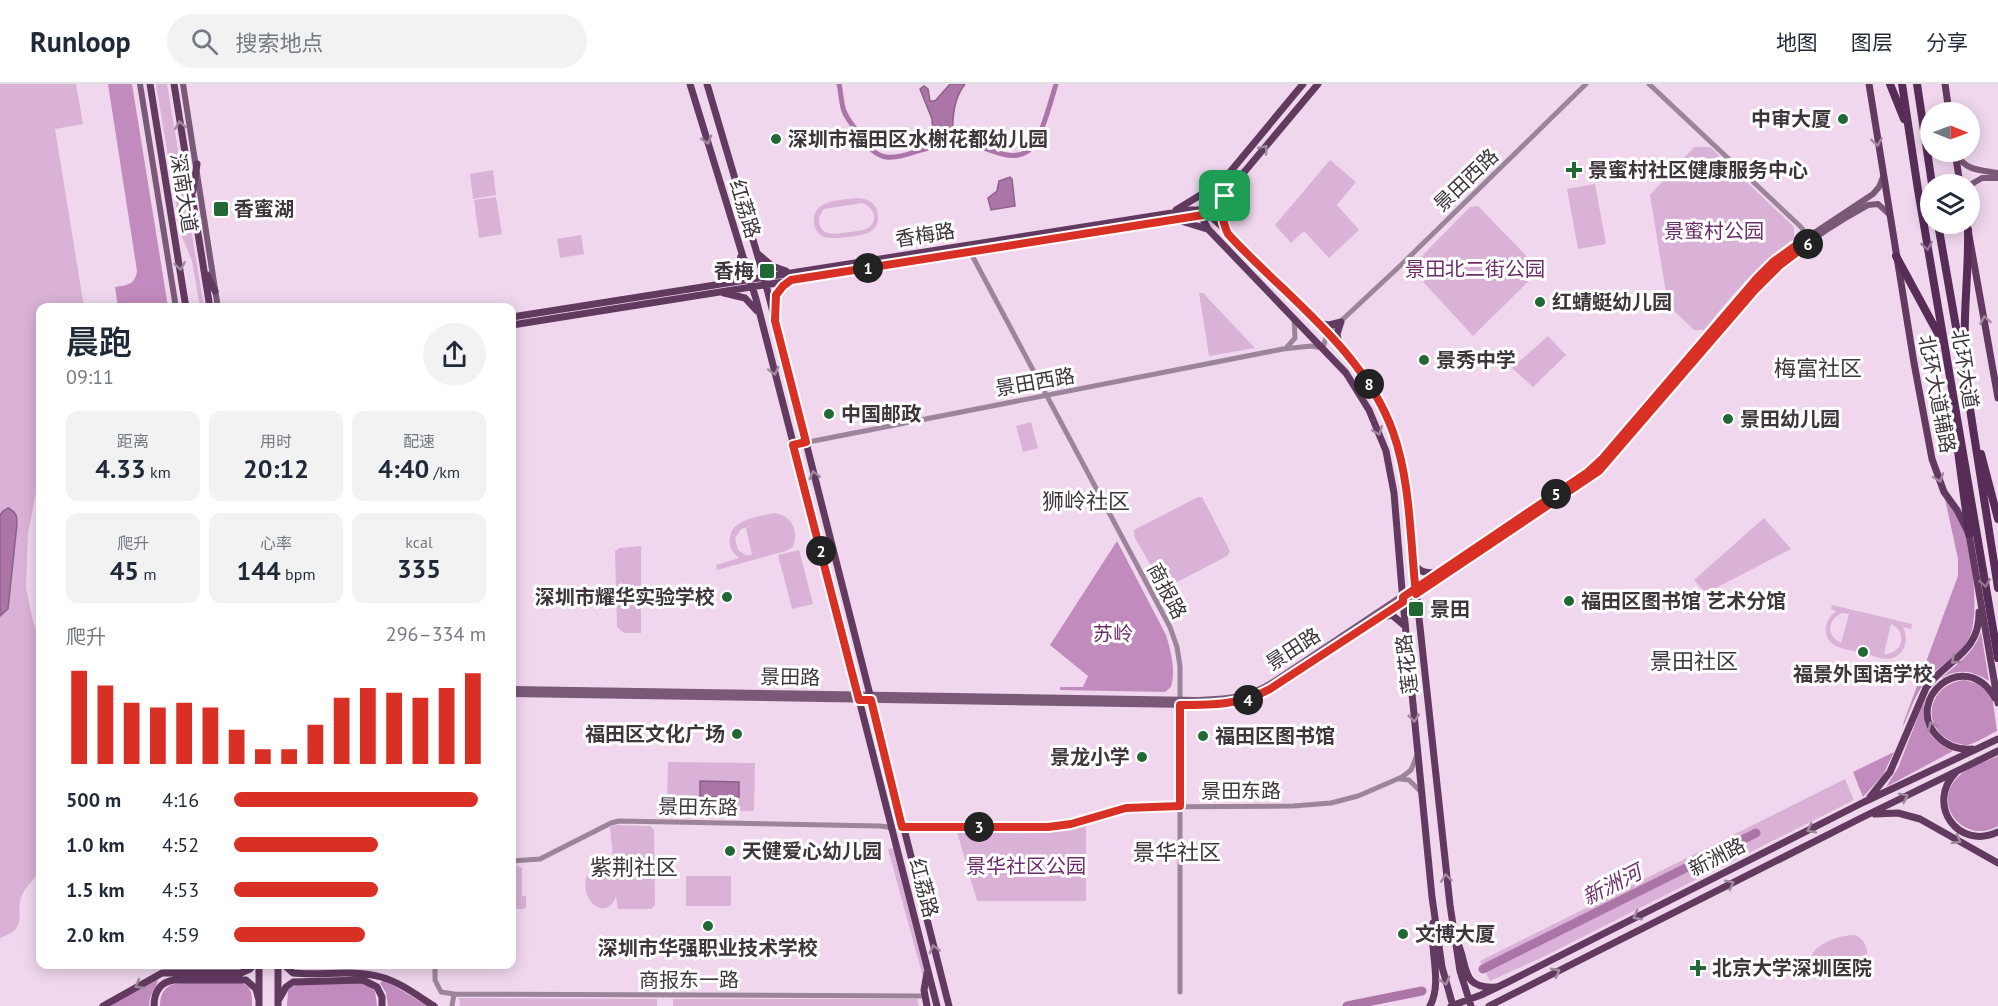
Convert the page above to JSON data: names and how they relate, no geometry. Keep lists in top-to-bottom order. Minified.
{"streets":{"highway":["北环大道"],"main road":["深南大道","红荔路","香梅路","北环大道辅路","景田路","莲花路","新洲路"],"street":["景田西路","商报路","景田东路","商报东一路"]},"crossings":[["景田西路","红荔路"],["景田西路","商报路"],["景田西路","莲花路"],["红荔路","香梅路"],["红荔路","景田路"],["红荔路","景田东路"],["香梅路","商报路"],["香梅路","莲花路"],["北环大道辅路","景田路"],["商报路","景田路"],["商报路","景田东路"],["景田路","莲花路"],["莲花路","景田东路"],["莲花路","新洲路"]],"one_way":["北环大道辅路"],"districts":["梅富社区","狮岭社区","景田社区","景华社区","紫荆社区"],"water":["新洲河"],"parks":["景蜜村公园","景田北二街公园","苏岭","景华社区公园"],"places":{"other":["中审大厦","深圳市福田区水榭花都幼儿园","红蜻蜓幼儿园","景秀中学","中国邮政","景田幼儿园","深圳市耀华实验学校","福田区图书馆 艺术分馆","福景外国语学校","福田区文化广场","福田区图书馆","景龙小学","天健爱心幼儿园","深圳市华强职业技术学校","文博大厦"],"health":["景蜜村社区健康服务中心","北京大学深圳医院"],"transit":["香蜜湖","香梅","景田"]},"north":"right","page":{"header":"Runloop","search":"搜索地点","nav":["地图","图层","分享"],"pins":["6","1","8","5","2","4","3"],"heading":["晨跑","09:11"],"stats":[["距离","4.33 km"],["用时","20:12"],["配速","4:40 /km"],["爬升","45 m"],["心率","144 bpm"],["kcal","335"]],"chart":["爬升","296–334 m"],"list":[{"name":"500 m","note":"4:16"},{"name":"1.0 km","note":"4:52"},{"name":"1.5 km","note":"4:53"},{"name":"2.0 km","note":"4:59"}]}}
